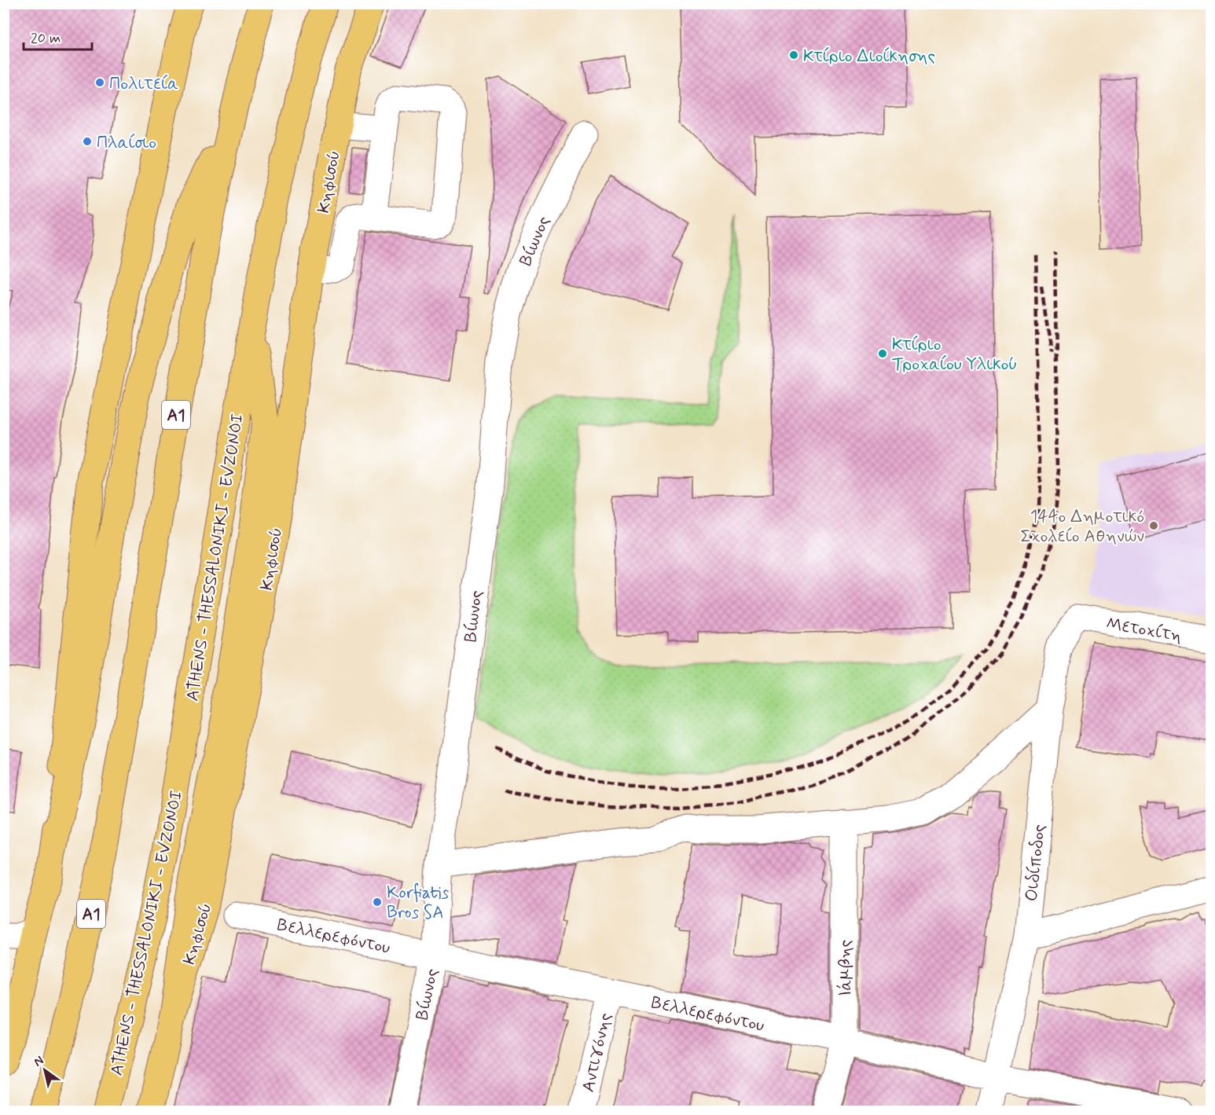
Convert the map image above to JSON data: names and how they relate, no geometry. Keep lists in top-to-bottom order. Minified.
{"streets":{"main road":["Κηφισού","Α1","ATHENS - THESSALONIKI - EVZONOI"],"street":["Βίωνος","Μετοχίτη","Οιδίποδος","Βελλερεφόντου","Ιάμβης","Αντιγόνης"]},"crossings":[["Βίωνος","Βελλερεφόντου"],["Μετοχίτη","Οιδίποδος"],["Οιδίποδος","Βελλερεφόντου"],["Βελλερεφόντου","Ιάμβης"],["Βελλερεφόντου","Αντιγόνης"]],"places":["Κτίριο Διοίκησης","Πολιτεία","Πλαίσιο","Κτίριο Τροχαίου Υλικού","144ο Δημοτικό Σχολείο Αθηνών","Korfiatis Bros SA"],"scale_bar":"20 m","north":"top left"}
